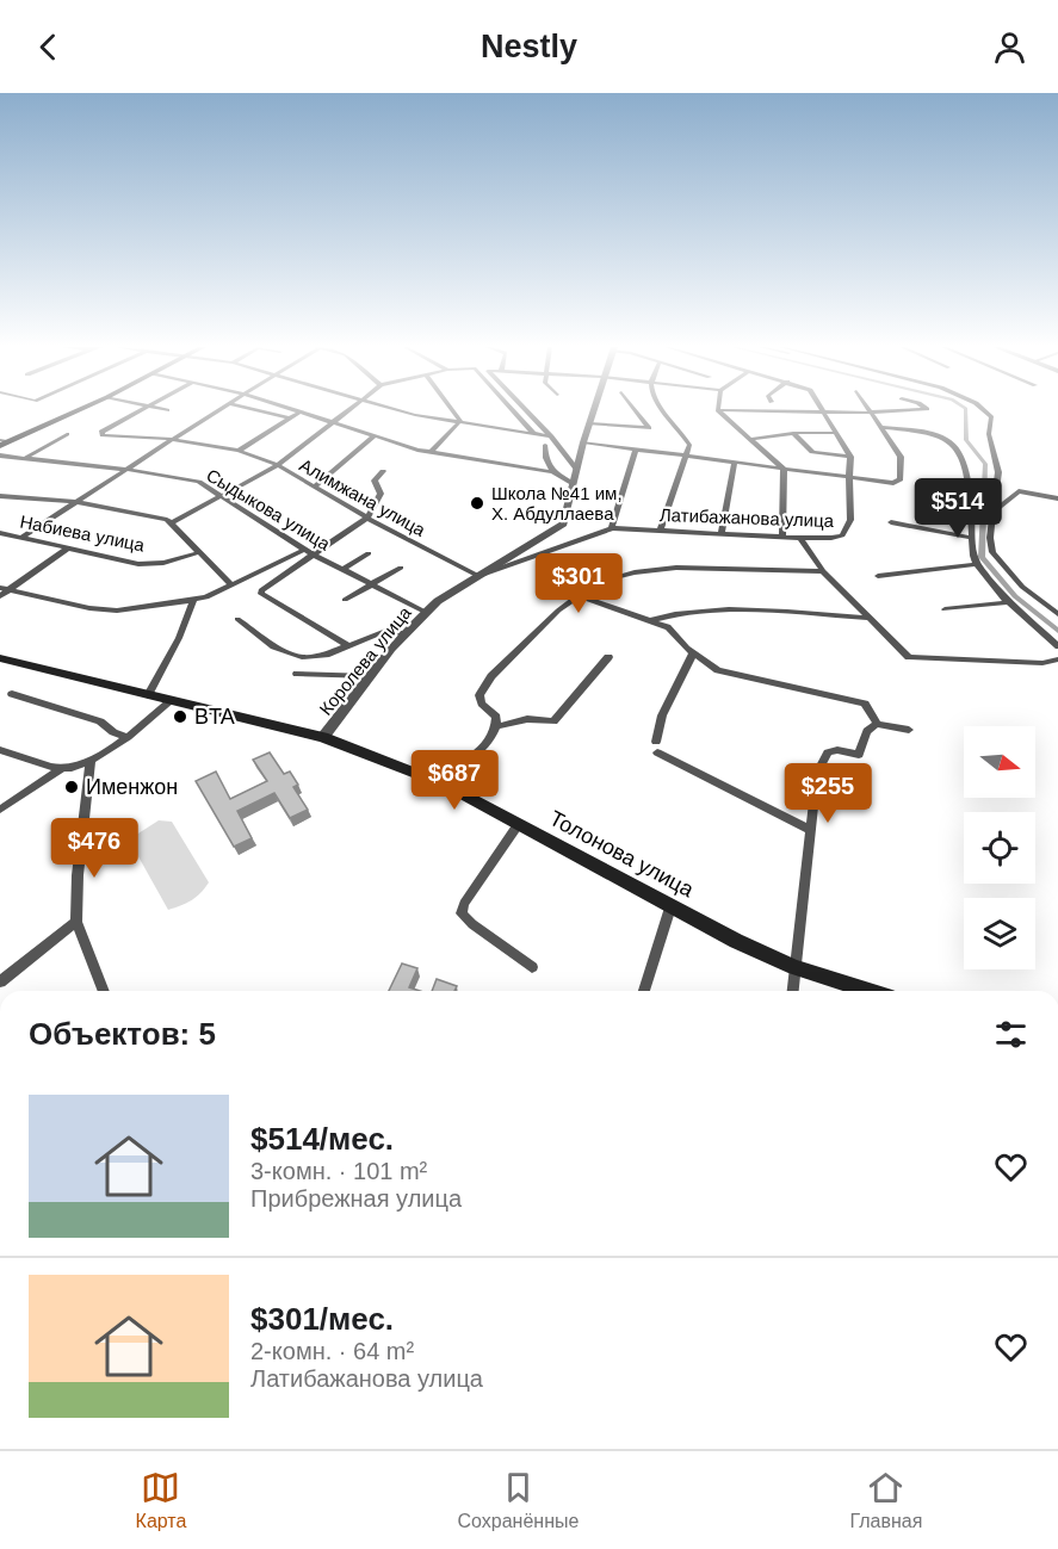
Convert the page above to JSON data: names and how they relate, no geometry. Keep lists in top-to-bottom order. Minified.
{"streets":{"main road":["Толонова улица"],"street":["Алимжана улица","Сыдыкова улица","Латибажанова улица","Набиева улица","Королева улица"]},"crossings":[["Алимжана улица","Латибажанова улица"],["Алимжана улица","Королева улица"],["Сыдыкова улица","Королева улица"],["Латибажанова улица","Королева улица"],["Королева улица","Толонова улица"]],"places":["Школа №41 им, Х. Абдуллаева","BTA","Именжон"],"north":"right","page":{"header":"Nestly","price":["$514","$301","$687","$255","$476"],"heading":"Объектов: 5","list":[{"name":"$514/мес.","note":"3-комн. · 101 m² · Прибрежная улица"},{"name":"$301/мес.","note":"2-комн. · 64 m² · Латибажанова улица"}],"tabs":["Карта","Сохранённые","Главная"]}}
